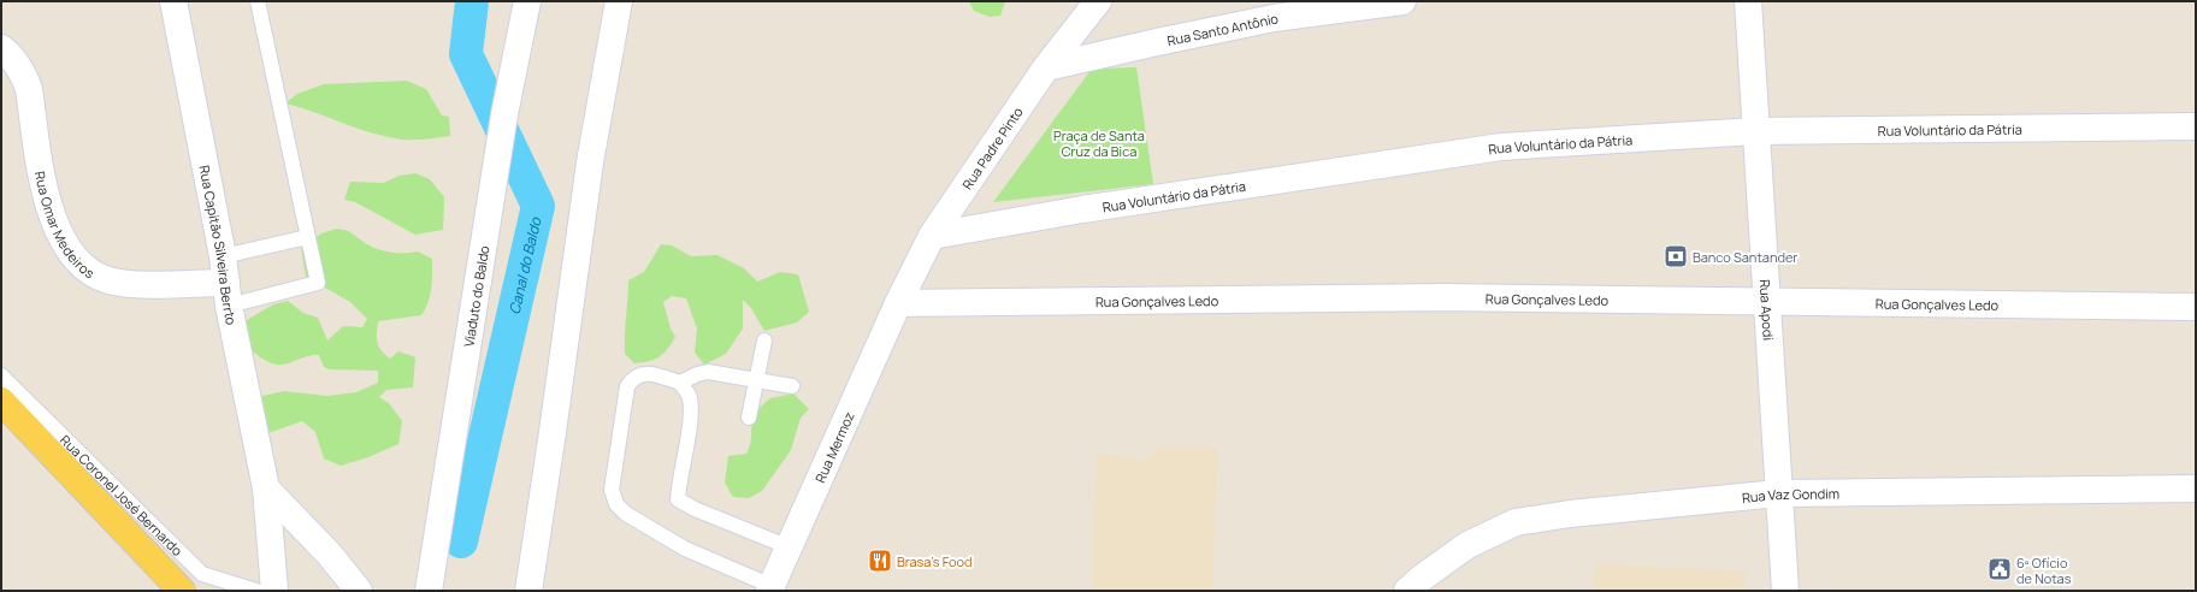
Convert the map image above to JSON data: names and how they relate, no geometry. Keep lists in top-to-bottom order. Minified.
{"streets":{"main road":["Rua Coronel José Bernardo"],"street":["Rua Santo Antônio","Rua Voluntário da Pátria","Rua Padre Pinto","Rua Omar Medeiros","Rua Capitão Silveira Berrto","Viaduto do Baldo","Rua Gonçalves Ledo","Rua Apodi","Rua Mermoz","Rua Vaz Gondim"]},"crossings":[["Rua Santo Antônio","Rua Padre Pinto"],["Rua Voluntário da Pátria","Rua Padre Pinto"],["Rua Voluntário da Pátria","Rua Apodi"],["Rua Padre Pinto","Rua Gonçalves Ledo"],["Rua Padre Pinto","Rua Mermoz"],["Rua Omar Medeiros","Rua Capitão Silveira Berrto"],["Rua Gonçalves Ledo","Rua Apodi"],["Rua Gonçalves Ledo","Rua Mermoz"],["Rua Apodi","Rua Vaz Gondim"]],"water":["Canal do Baldo"],"parks":["Praça de Santa Cruz da Bica"],"places":{"bank":["Banco Santander"],"restaurant":["Brasa's Food"],"public building":["6º Ofício de Notas"]}}
